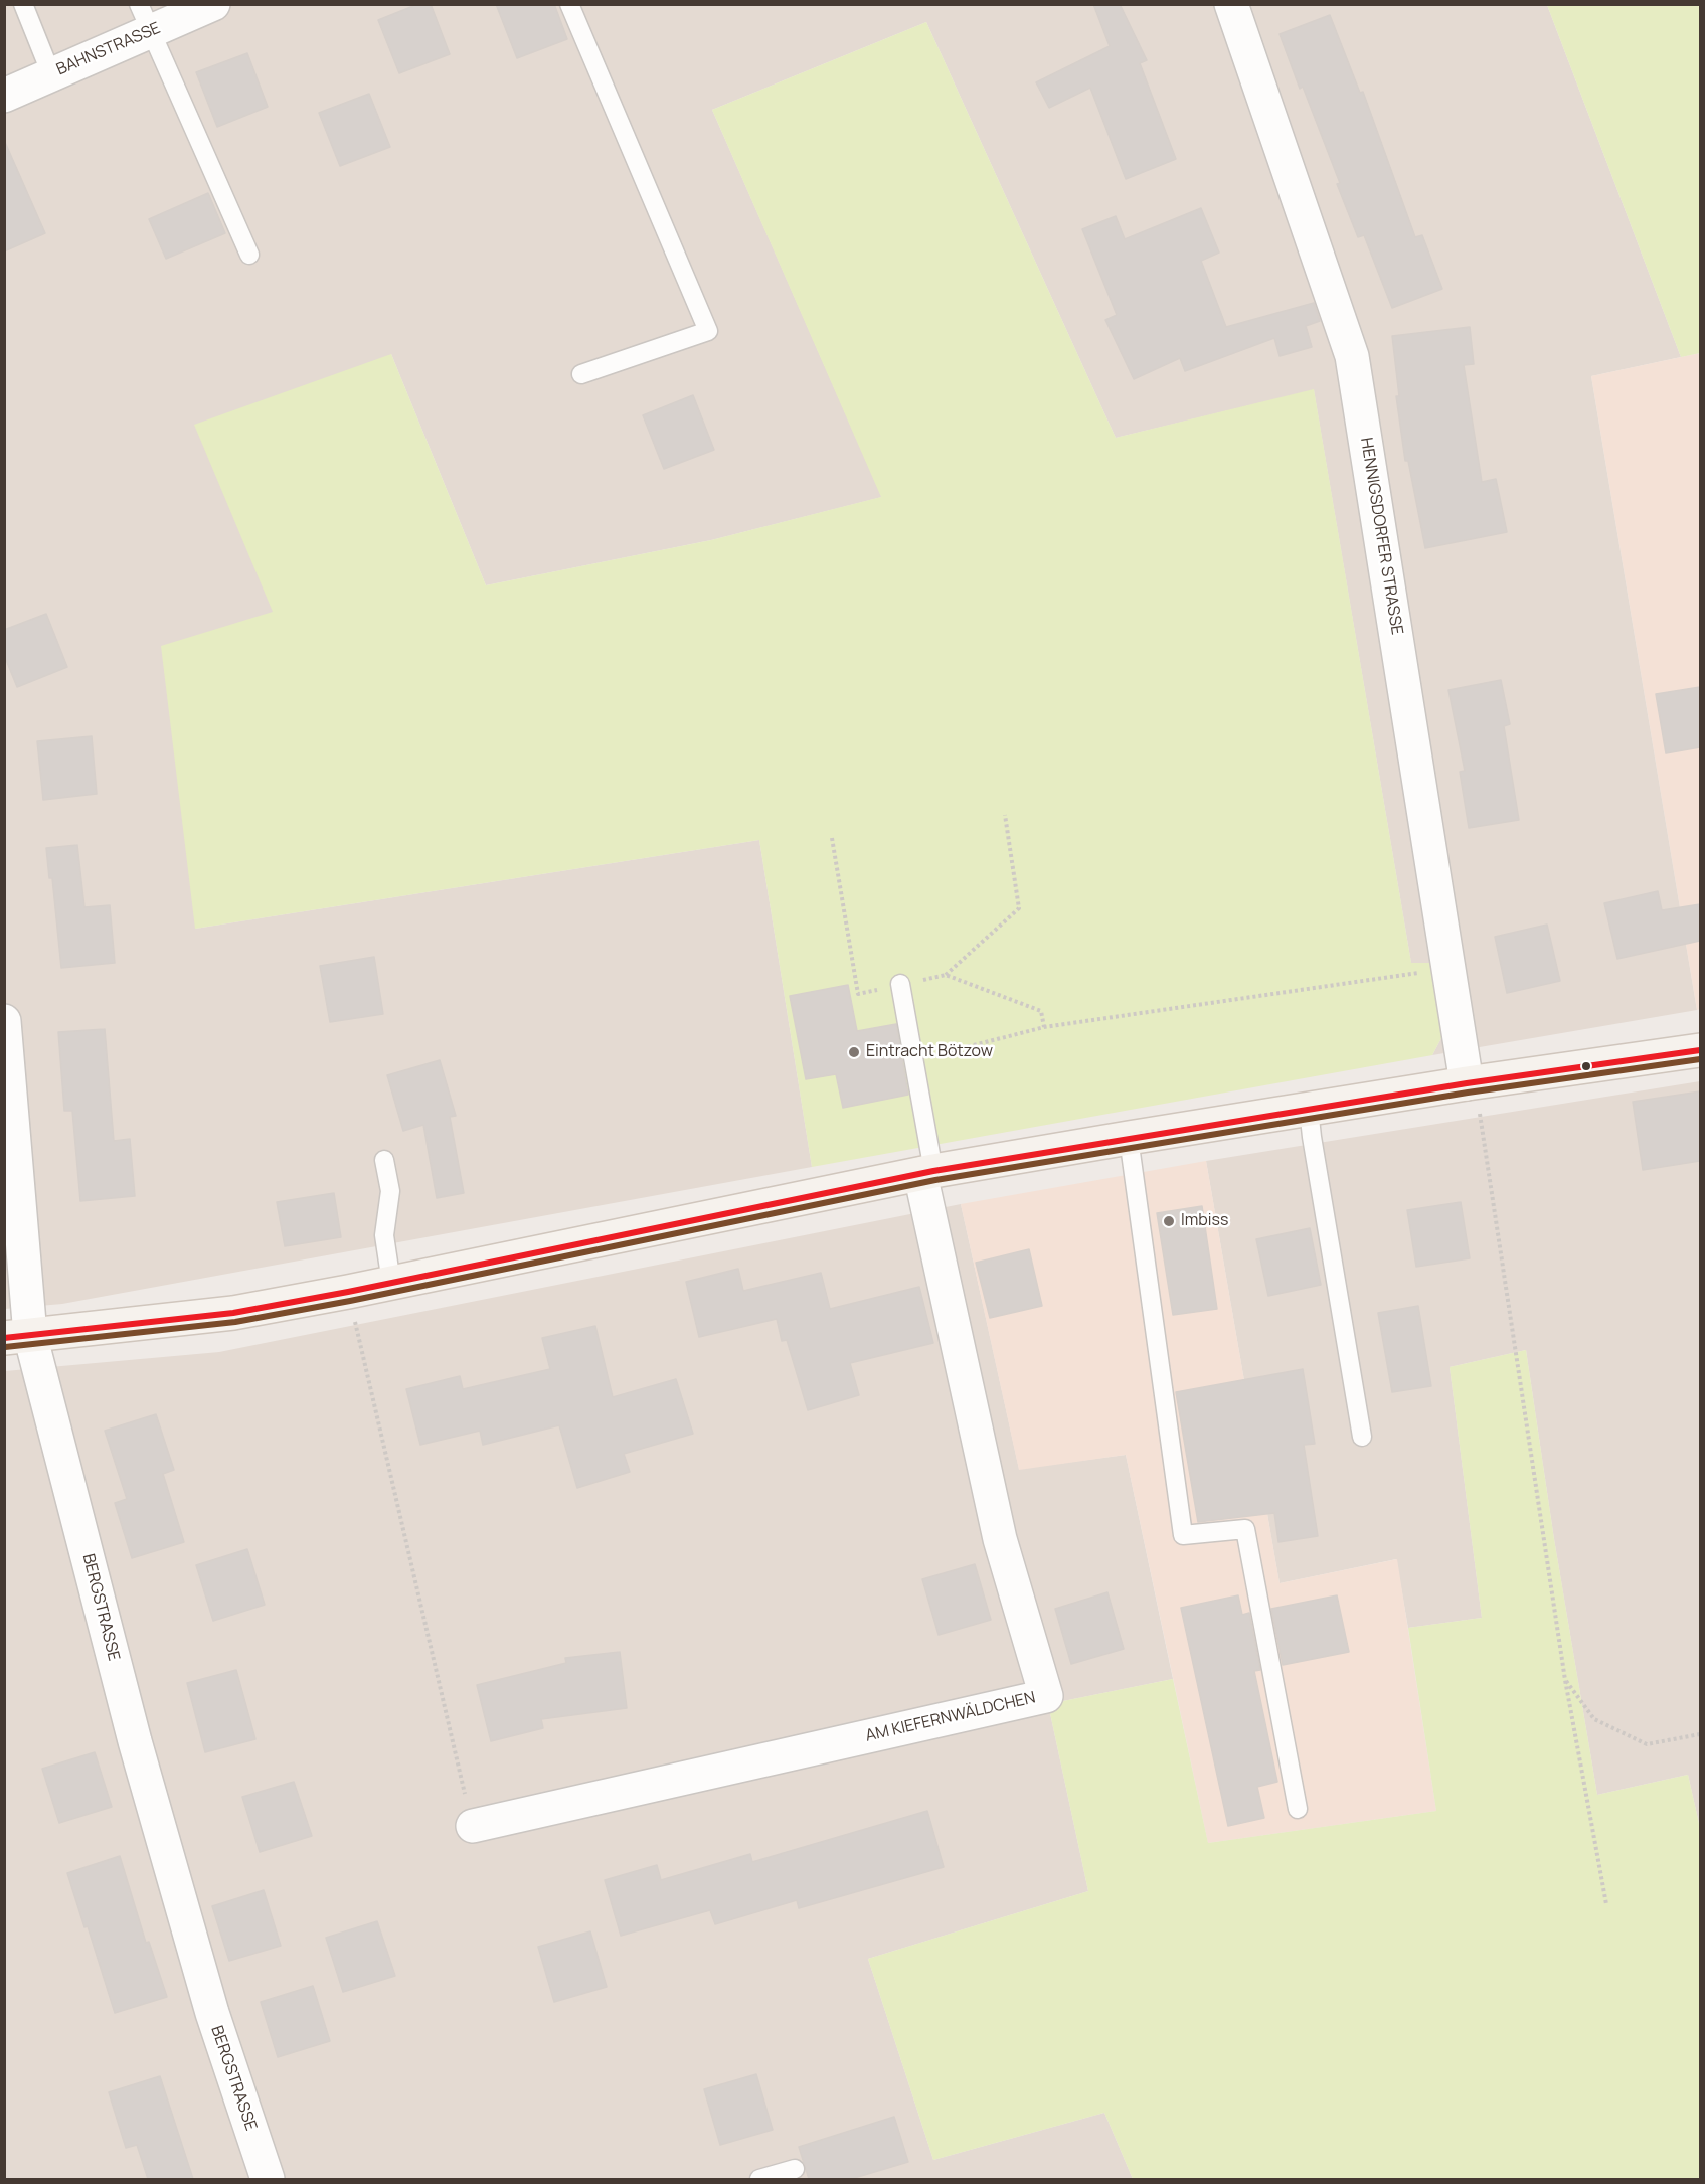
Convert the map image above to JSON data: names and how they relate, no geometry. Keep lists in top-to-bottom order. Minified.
{"streets":{"street":["BAHNSTRASSE","HENNIGSDORFER STRASSE","BERGSTRASSE","AM KIEFERNWÄLDCHEN"]},"places":["Eintracht Bötzow","Imbiss"]}
